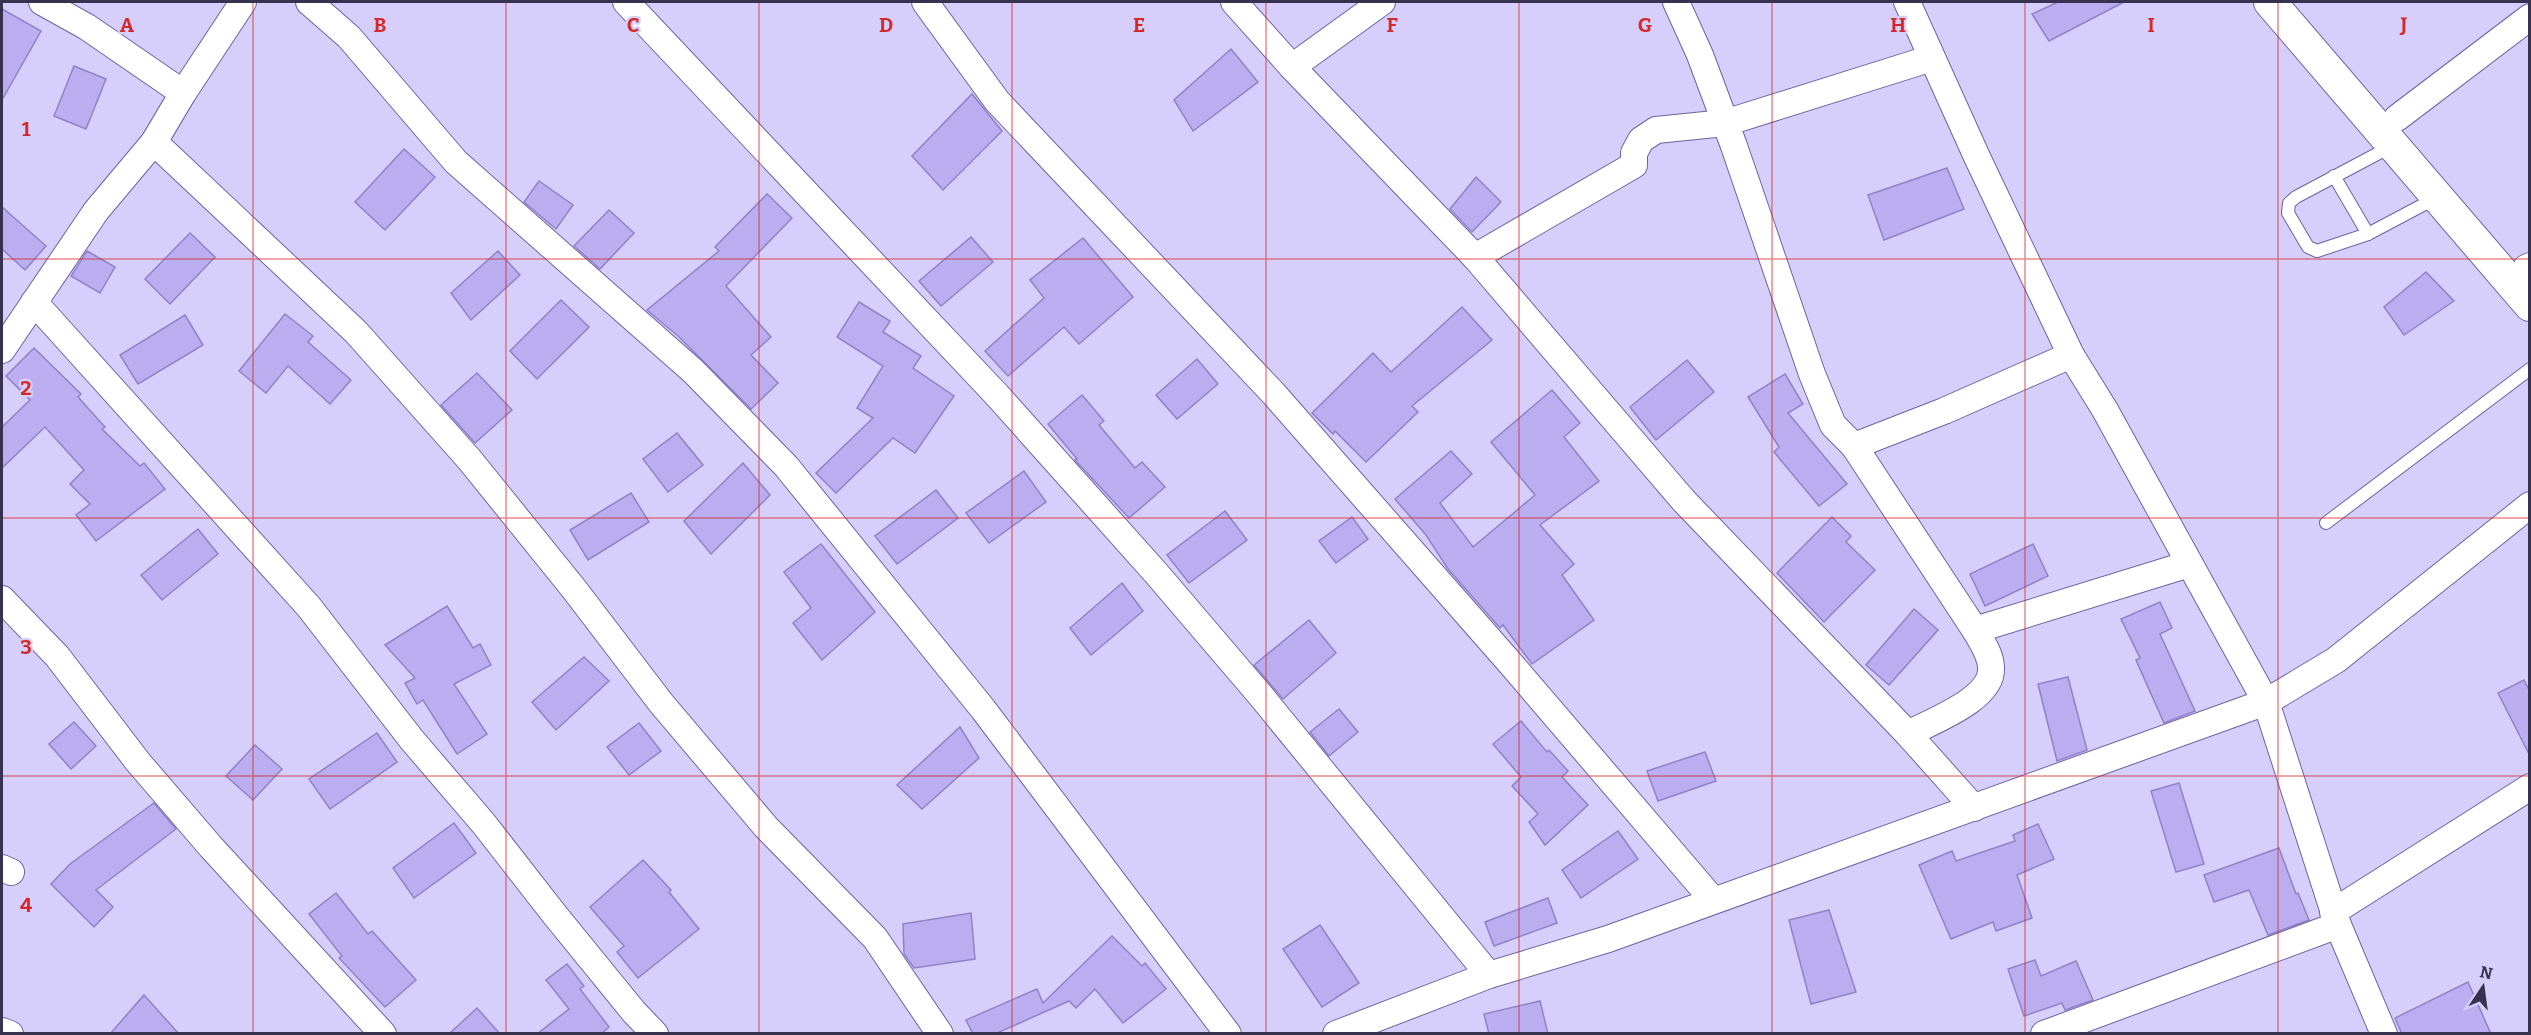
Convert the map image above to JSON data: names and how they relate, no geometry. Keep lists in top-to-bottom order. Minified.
{"north":"top","grid":{"columns":["A","B","C","D","E","F","G","H","I","J"],"rows":["1","2","3","4"]}}
